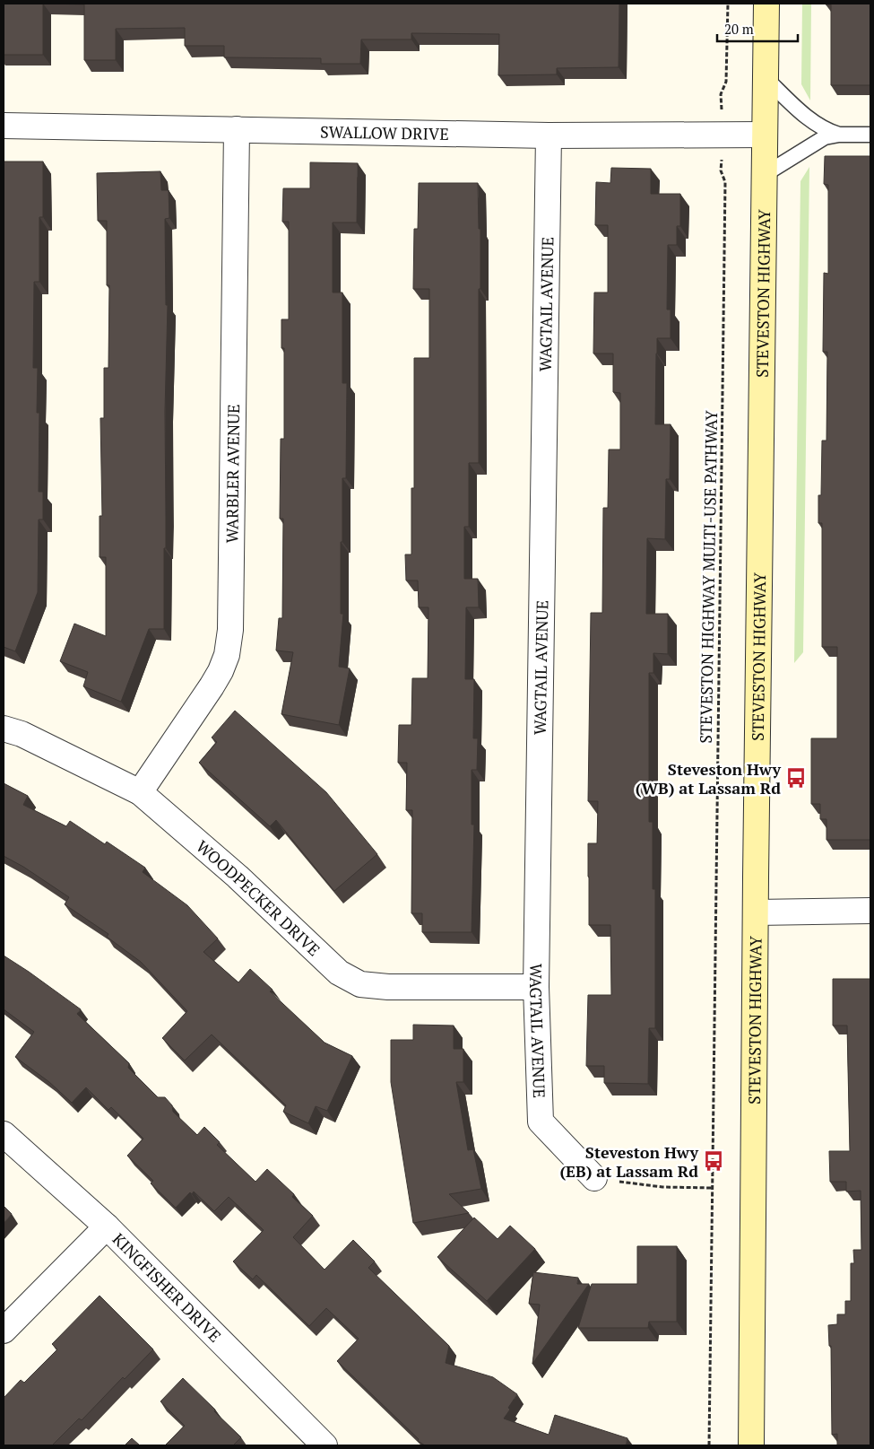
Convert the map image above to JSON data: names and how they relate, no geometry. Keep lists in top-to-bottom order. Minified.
{"streets":{"main road":["STEVESTON HIGHWAY"],"street":["SWALLOW DRIVE","WAGTAIL AVENUE","WARBLER AVENUE","WOODPECKER DRIVE","KINGFISHER DRIVE"],"path":["STEVESTON HIGHWAY MULTI-USE PATHWAY"]},"crossings":[["SWALLOW DRIVE","STEVESTON HIGHWAY"],["SWALLOW DRIVE","WAGTAIL AVENUE"],["SWALLOW DRIVE","WARBLER AVENUE"],["WAGTAIL AVENUE","WOODPECKER DRIVE"],["WARBLER AVENUE","WOODPECKER DRIVE"]],"places":{"bus stop":["Steveston Hwy (WB) at Lassam Rd","Steveston Hwy (EB) at Lassam Rd"]},"scale_bar":"20 m"}
